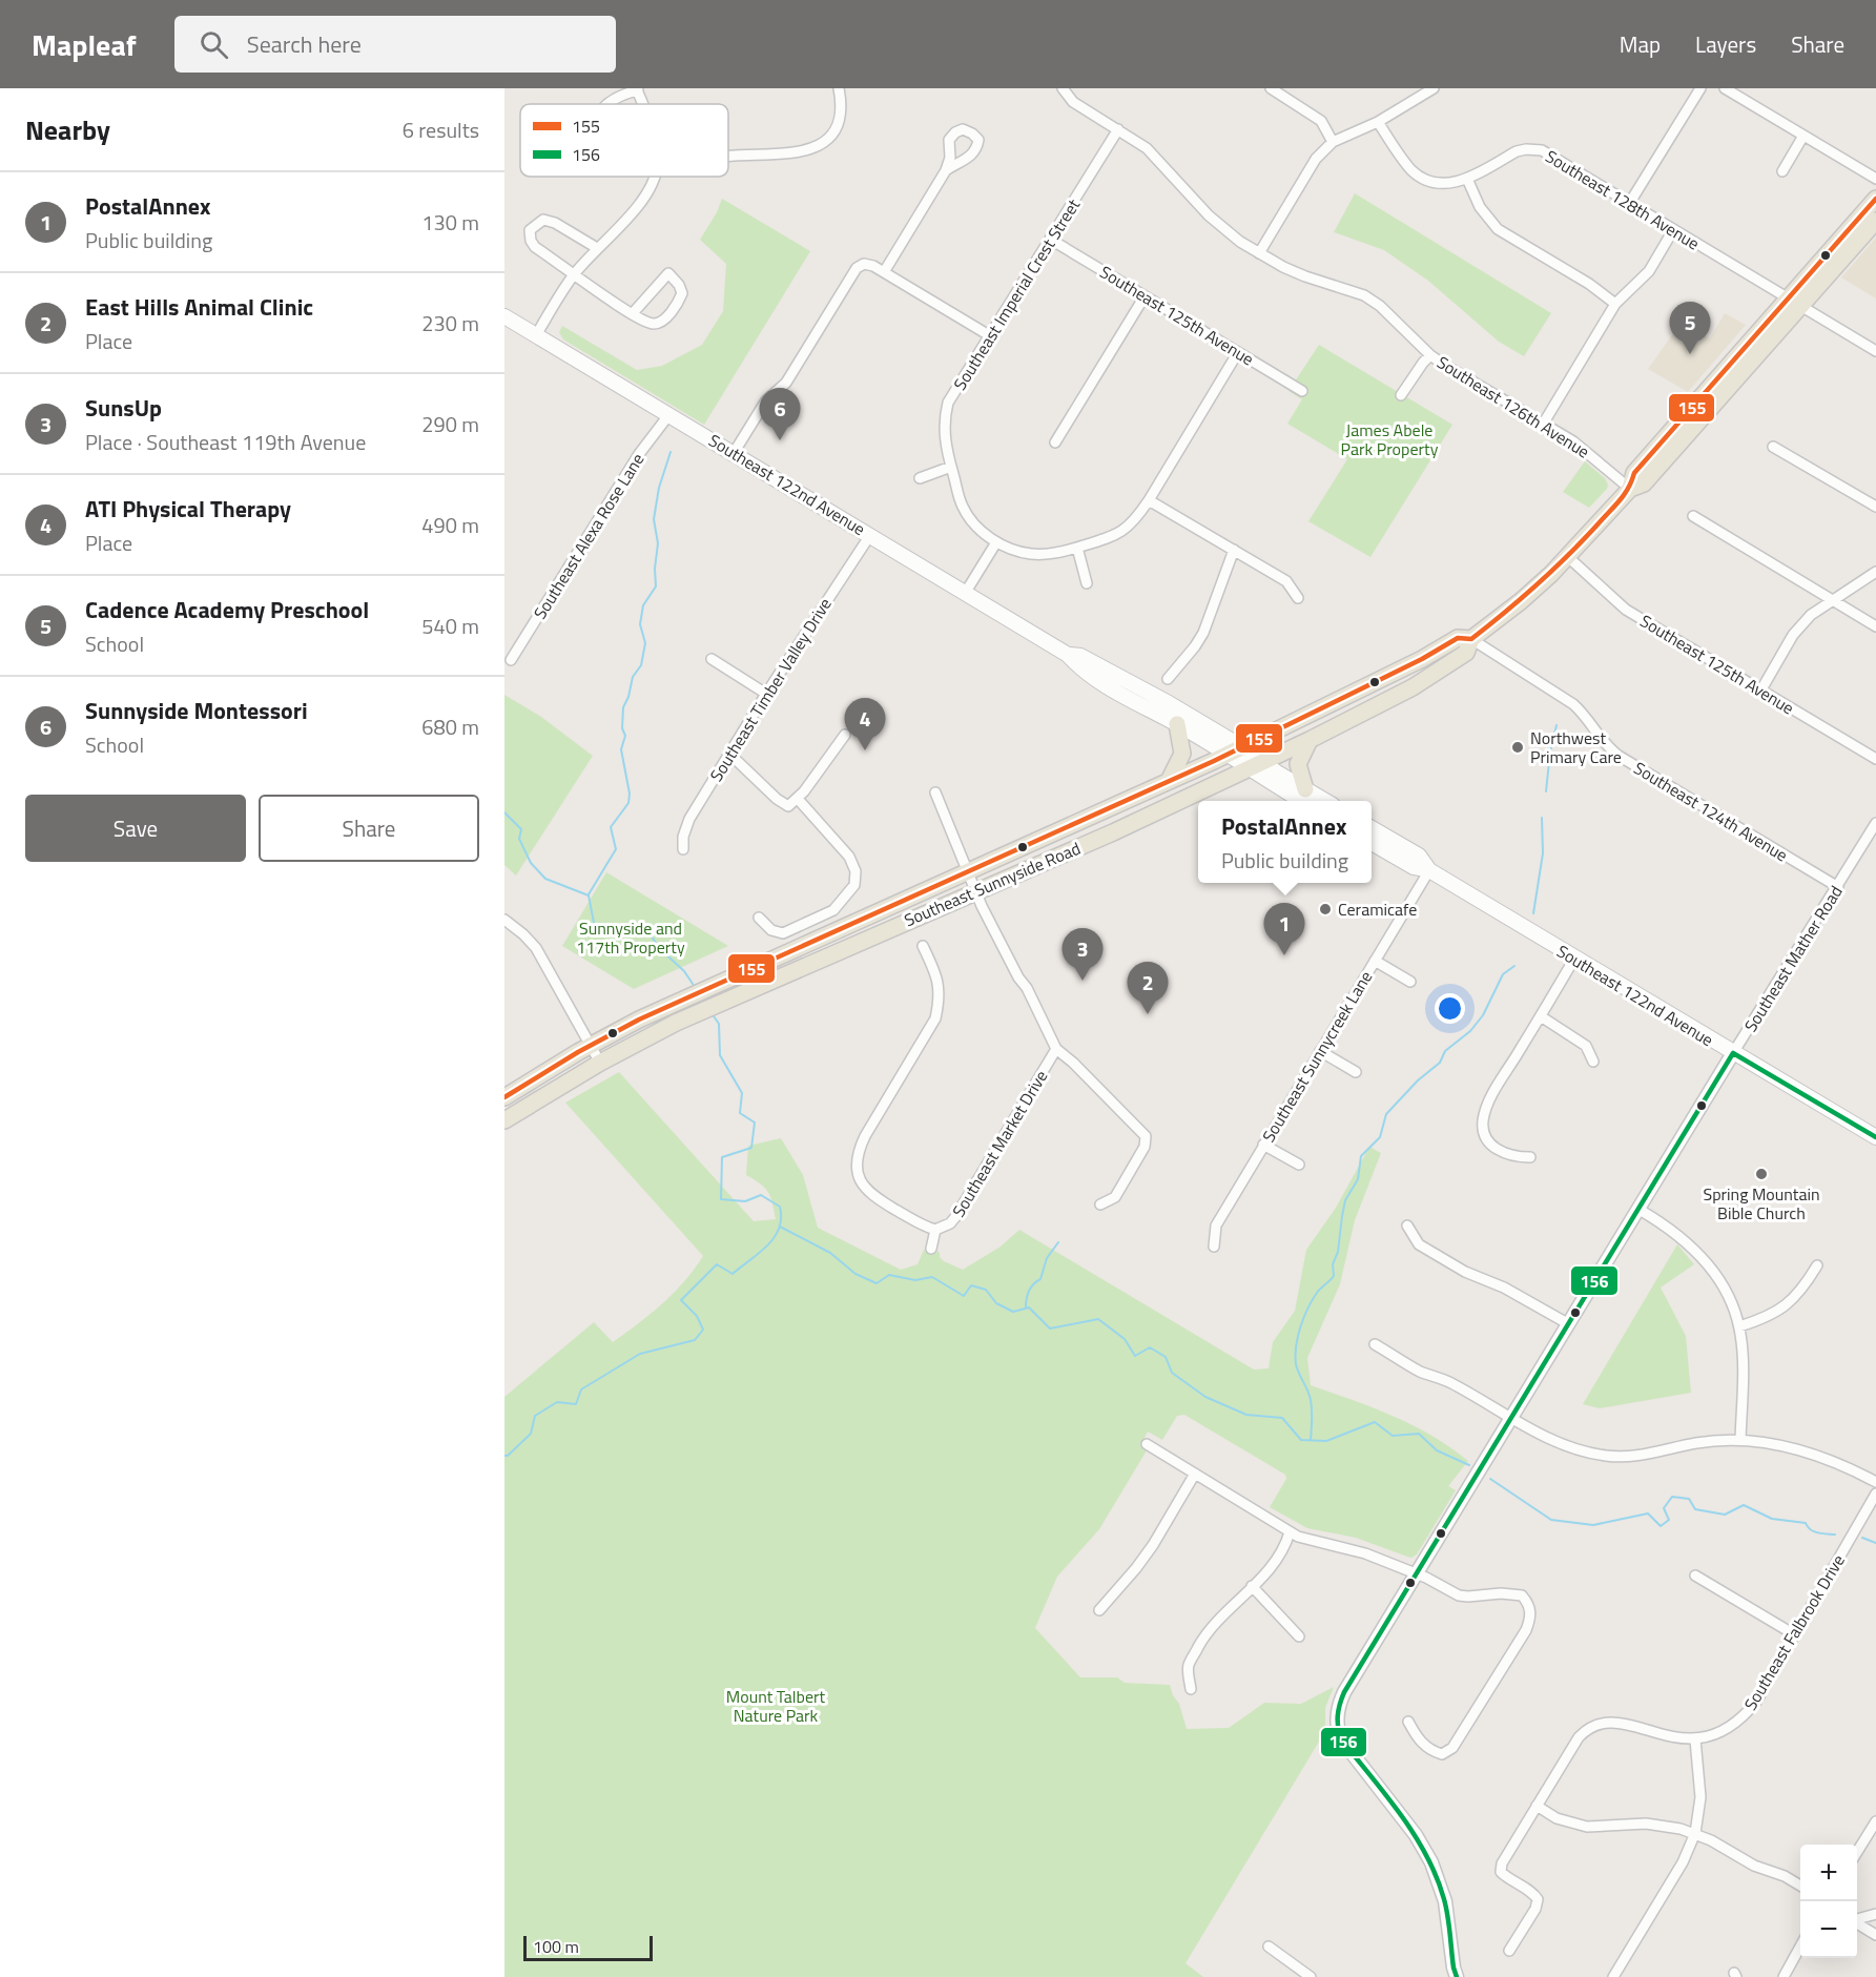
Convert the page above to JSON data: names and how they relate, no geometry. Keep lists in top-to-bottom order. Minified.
{"streets":{"main road":["Southeast 122nd Avenue","Southeast Sunnyside Road"],"street":["Southeast 128th Avenue","Southeast Imperial Crest Street","Southeast 125th Avenue","Southeast 126th Avenue","Southeast Alexa Rose Lane","Southeast Timber Valley Drive","Southeast 124th Avenue","Southeast Mather Road","Southeast Sunnycreek Lane","Southeast Market Drive","Southeast Falbrook Drive"]},"crossings":[["Southeast 128th Avenue","Southeast Sunnyside Road"],["Southeast Imperial Crest Street","Southeast 125th Avenue"],["Southeast Imperial Crest Street","Southeast 126th Avenue"],["Southeast 125th Avenue","Southeast Sunnyside Road"],["Southeast 126th Avenue","Southeast Sunnyside Road"],["Southeast 122nd Avenue","Southeast Alexa Rose Lane"],["Southeast 122nd Avenue","Southeast Timber Valley Drive"],["Southeast 122nd Avenue","Southeast Sunnyside Road"],["Southeast 122nd Avenue","Southeast Mather Road"],["Southeast 122nd Avenue","Southeast Sunnycreek Lane"],["Southeast 124th Avenue","Southeast Sunnyside Road"],["Southeast 124th Avenue","Southeast Mather Road"]],"parks":["James Abele Park Property","Sunnyside and 117th Property","Mount Talbert Nature Park"],"places":["Northwest Primary Care","Ceramicafe","Spring Mountain Bible Church"],"lines":["transit line 155","transit line 156"],"legend":["155","156"],"scale_bar":"100 m","page":{"header":"Mapleaf","search":"Search here","nav":["Map","Layers","Share"],"heading":["Nearby","6 results"],"list":[{"mark":"1","name":"PostalAnnex","note":"Public building","value":"130 m"},{"mark":"2","name":"East Hills Animal Clinic","note":"Place","value":"230 m"},{"mark":"3","name":"SunsUp","note":"Place · Southeast 119th Avenue","value":"290 m"},{"mark":"4","name":"ATI Physical Therapy","note":"Place","value":"490 m"},{"mark":"5","name":"Cadence Academy Preschool","note":"School","value":"540 m"},{"mark":"6","name":"Sunnyside Montessori","note":"School","value":"680 m"}],"pins":["5","6","4","1","3","2"],"buttons":["Save","Share"],"popup":["PostalAnnex","Public building"],"map_buttons":["+","−"],"scale":"100 m"}}
